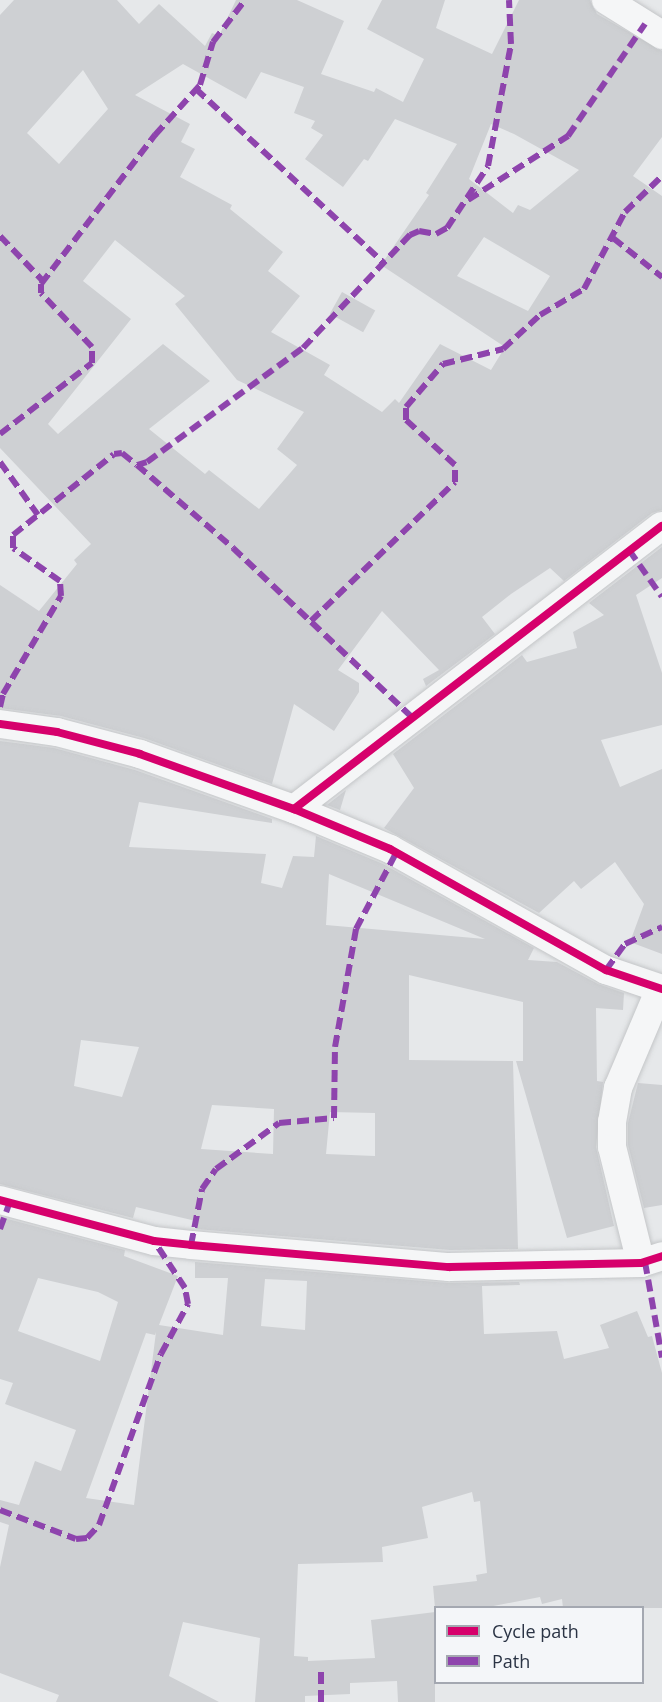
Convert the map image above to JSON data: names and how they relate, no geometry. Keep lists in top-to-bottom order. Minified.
{"legend":["Cycle path","Path"]}
